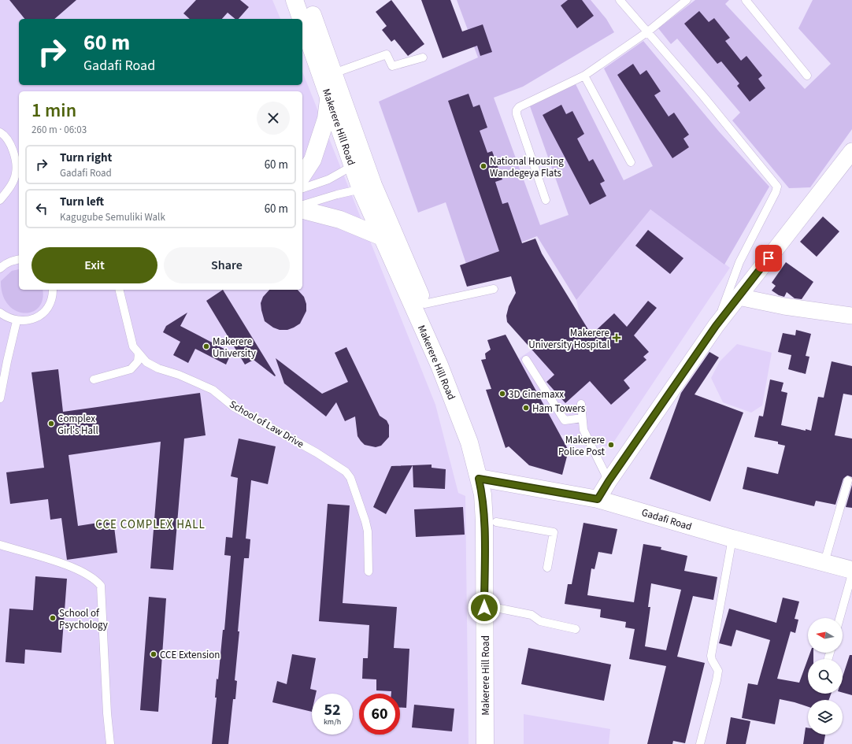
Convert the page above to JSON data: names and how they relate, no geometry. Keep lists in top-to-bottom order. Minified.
{"streets":{"main road":["Makerere Hill Road","Gadafi Road"],"lane":["School of Law Drive"]},"crossings":[["Makerere Hill Road","Gadafi Road"]],"districts":["CCE COMPLEX HALL"],"places":{"other":["National Housing Wandegeya Flats","Makerere University","3D Cinemaxx","Ham Towers","Complex Girl's Hall","Makerere Police Post","School of Psychology","CCE Extension"],"health":["Makerere University Hospital"]},"north":"left","page":{"turn":["60 m","Gadafi Road"],"heading":["1 min","260 m · 06:03"],"list":[{"name":"Turn right","note":"Gadafi Road","value":"60 m"},{"name":"Turn left","note":"Kagugube Semuliki Walk","value":"60 m"}],"buttons":["Exit","Share"],"speed":"52 km/h","limit":"60"}}
